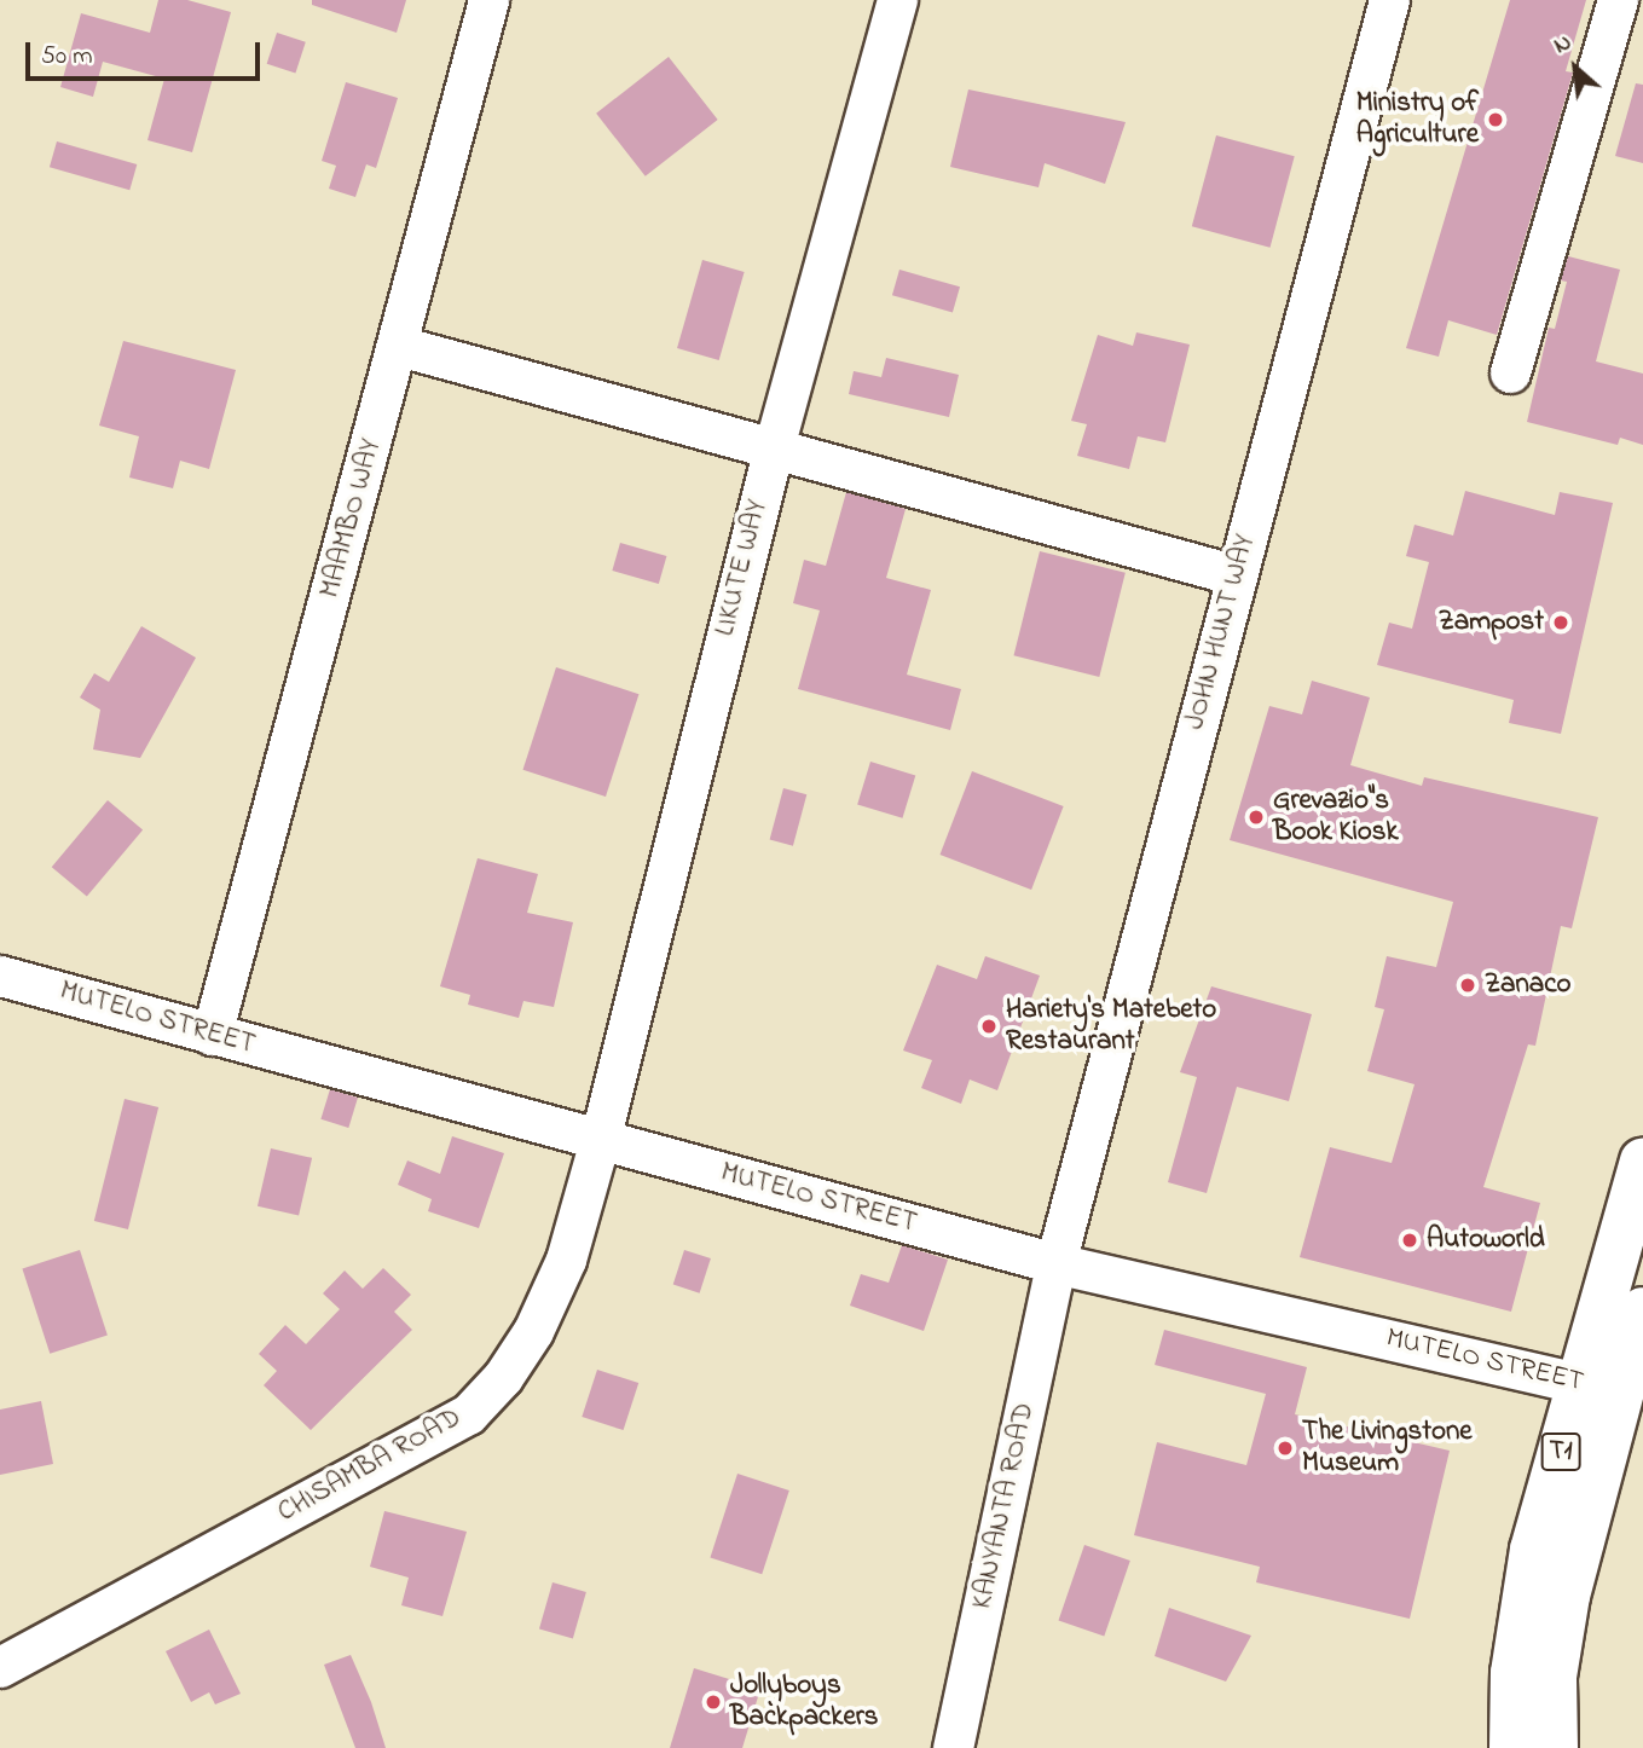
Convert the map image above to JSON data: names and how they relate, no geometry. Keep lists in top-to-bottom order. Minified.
{"streets":{"highway":["T1"],"street":["MAAMBO WAY","LIKUTE WAY","JOHN HUNT WAY","MUTELO STREET","CHISAMBA ROAD","KANYANTA ROAD"]},"crossings":[["MAAMBO WAY","MUTELO STREET"],["LIKUTE WAY","MUTELO STREET"],["LIKUTE WAY","CHISAMBA ROAD"],["JOHN HUNT WAY","MUTELO STREET"],["JOHN HUNT WAY","KANYANTA ROAD"],["MUTELO STREET","T1"],["MUTELO STREET","CHISAMBA ROAD"],["MUTELO STREET","KANYANTA ROAD"]],"places":["Ministry of Agriculture","Zampost","Grevazio\"s Book Kiosk","Zanaco","Hariety's Matebeto Restaurant","Autoworld","The Livingstone Museum","Jollyboys Backpackers"],"scale_bar":"50 m","north":"top left"}
